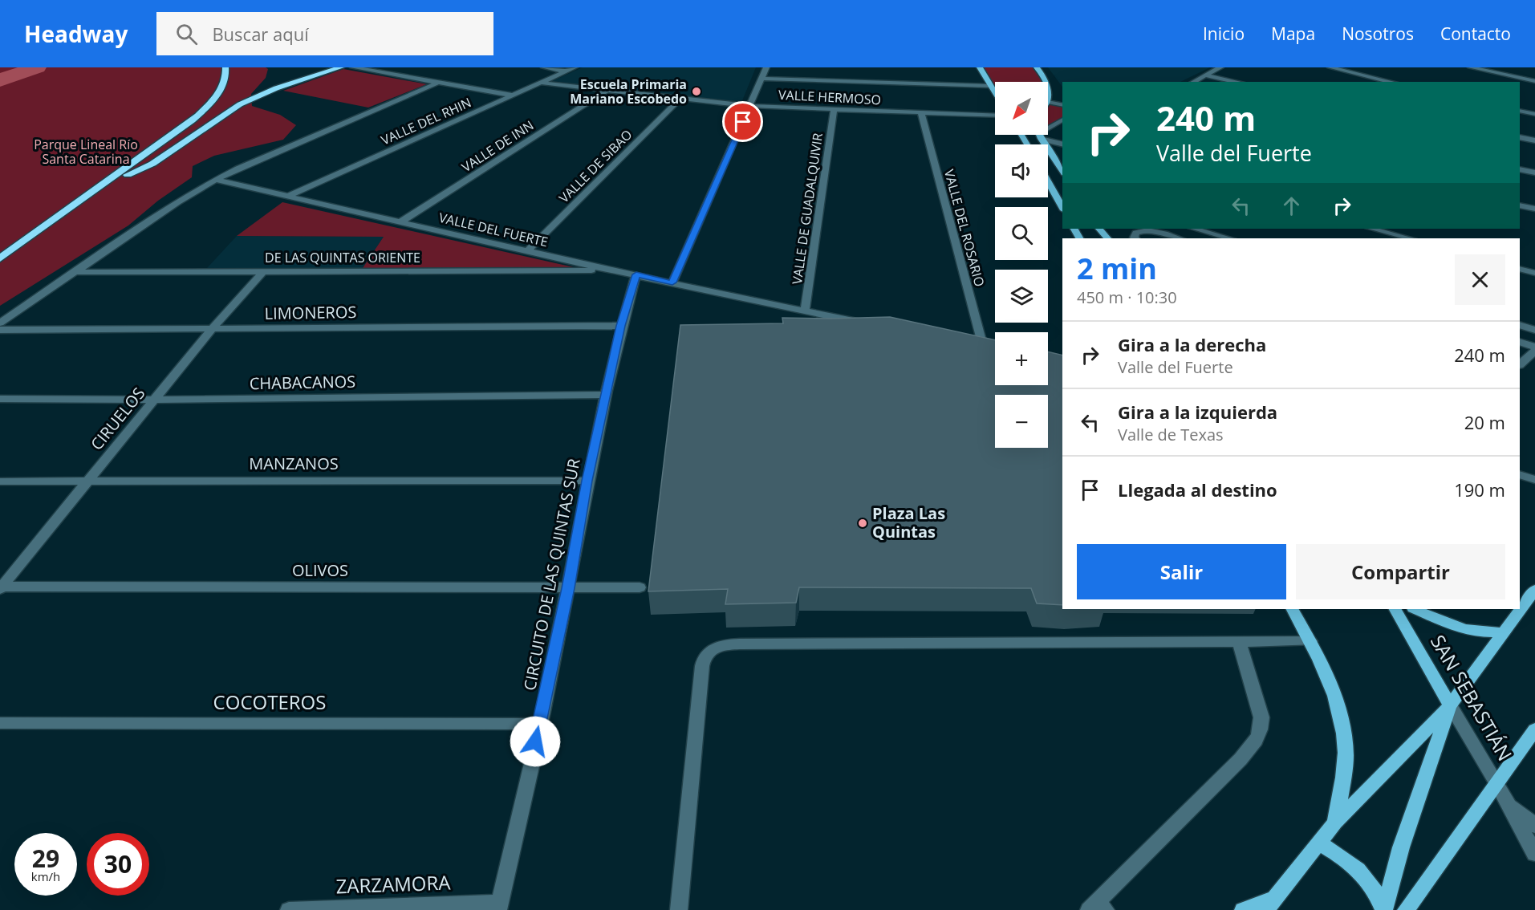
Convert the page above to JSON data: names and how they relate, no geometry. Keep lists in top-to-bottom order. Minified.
{"streets":{"main road":["SAN SEBASTIÁN"],"street":["VALLE HERMOSO","VALLE DEL RHIN","VALLE DE INN","VALLE DE SIBAO","VALLE DE GUADALQUIVIR","VALLE DEL ROSARIO","VALLE DEL FUERTE","DE LAS QUINTAS ORIENTE","LIMONEROS","CHABACANOS","CIRUELOS","MANZANOS","OLIVOS","CIRCUITO DE LAS QUINTAS SUR","COCOTEROS","ZARZAMORA"]},"crossings":[["VALLE HERMOSO","VALLE DEL RHIN"],["VALLE HERMOSO","VALLE DE INN"],["VALLE HERMOSO","VALLE DE SIBAO"],["VALLE HERMOSO","VALLE DE GUADALQUIVIR"],["VALLE HERMOSO","VALLE DEL ROSARIO"],["VALLE DEL RHIN","VALLE DEL FUERTE"],["VALLE DE INN","VALLE DEL FUERTE"],["VALLE DE SIBAO","VALLE DEL FUERTE"],["VALLE DE GUADALQUIVIR","VALLE DEL FUERTE"],["VALLE DEL FUERTE","DE LAS QUINTAS ORIENTE"],["VALLE DEL FUERTE","CIRCUITO DE LAS QUINTAS SUR"],["DE LAS QUINTAS ORIENTE","CIRUELOS"],["LIMONEROS","CIRUELOS"],["LIMONEROS","CIRCUITO DE LAS QUINTAS SUR"],["CHABACANOS","CIRUELOS"],["CHABACANOS","CIRCUITO DE LAS QUINTAS SUR"],["CIRUELOS","MANZANOS"],["CIRUELOS","OLIVOS"],["MANZANOS","CIRCUITO DE LAS QUINTAS SUR"],["OLIVOS","CIRCUITO DE LAS QUINTAS SUR"],["CIRCUITO DE LAS QUINTAS SUR","COCOTEROS"],["CIRCUITO DE LAS QUINTAS SUR","ZARZAMORA"]],"parks":["Parque Lineal Río Santa Catarina"],"places":["Escuela Primaria Mariano Escobedo","Plaza Las Quintas"],"north":"bottom left","page":{"header":"Headway","search":"Buscar aquí","nav":["Inicio","Mapa","Nosotros","Contacto"],"map_buttons":["+","−"],"turn":["240 m","Valle del Fuerte"],"heading":["2 min","450 m · 10:30"],"list":[{"name":"Gira a la derecha","note":"Valle del Fuerte","value":"240 m"},{"name":"Gira a la izquierda","note":"Valle de Texas","value":"20 m"},{"name":"Llegada al destino","value":"190 m"}],"buttons":["Salir","Compartir"],"speed":"29 km/h","limit":"30"}}
